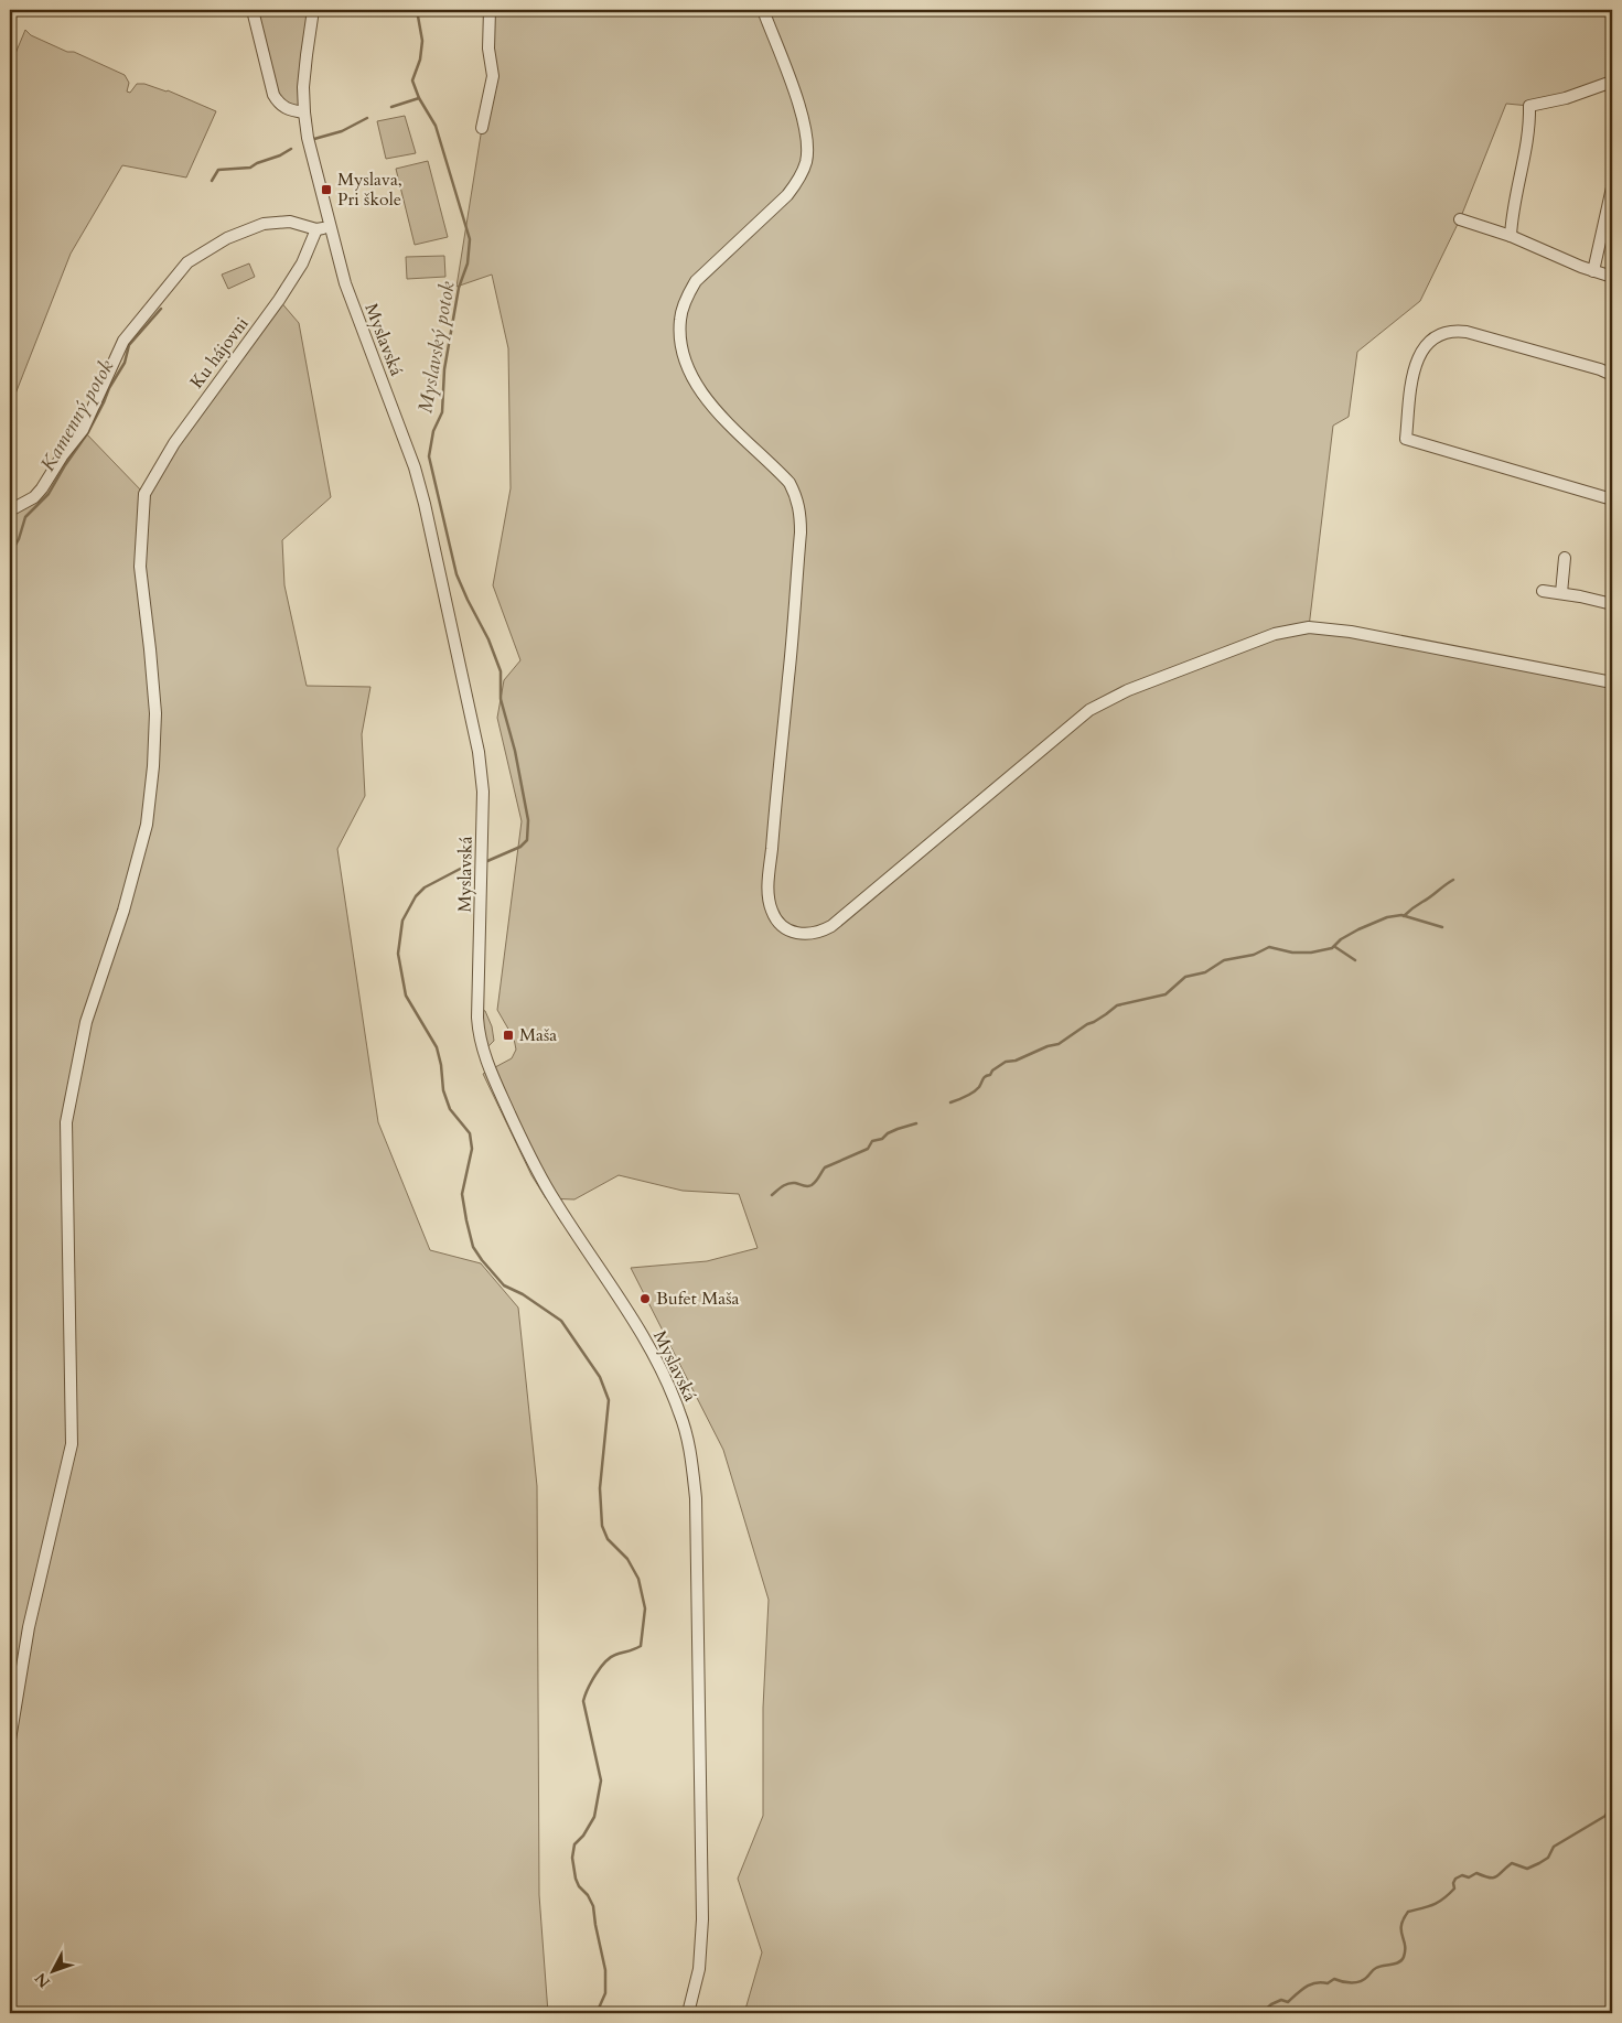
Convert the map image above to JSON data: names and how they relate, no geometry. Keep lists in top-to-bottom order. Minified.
{"streets":{"street":["Myslavská","Ku hájovni"]},"water":["Myslavský potok","Kamenný potok"],"places":{"transit":["Myslava, Pri škole","Maša"],"other":["Bufet Maša"]},"north":"bottom left"}
